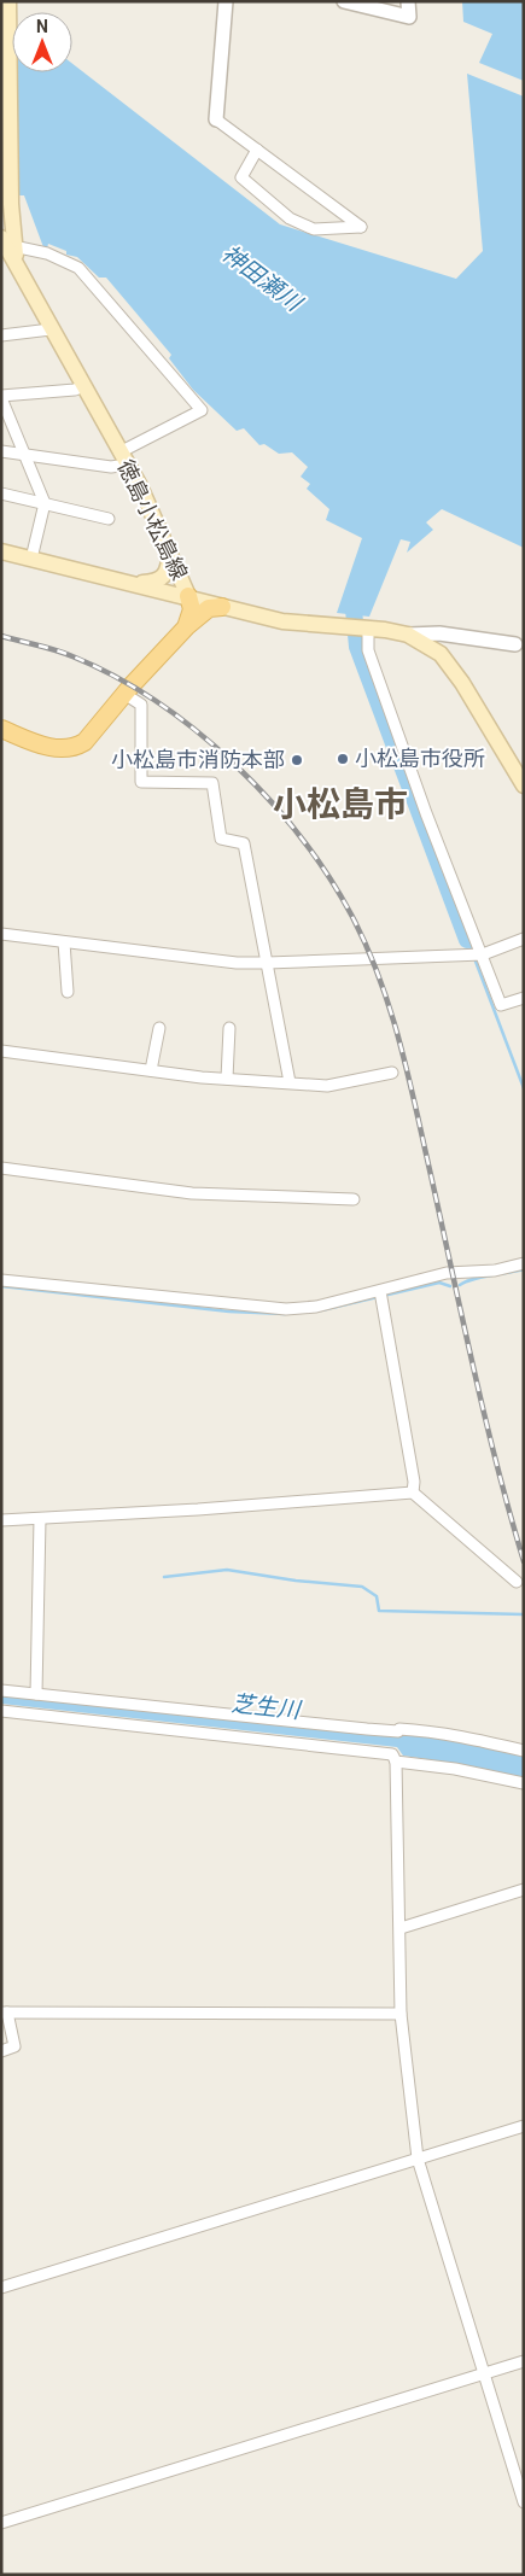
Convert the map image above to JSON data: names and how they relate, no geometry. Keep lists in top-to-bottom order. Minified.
{"streets":{"main road":["徳島小松島線"]},"districts":["小松島市"],"water":["神田瀬川","芝生川"],"places":["小松島市役所","小松島市消防本部"],"north":"top"}
